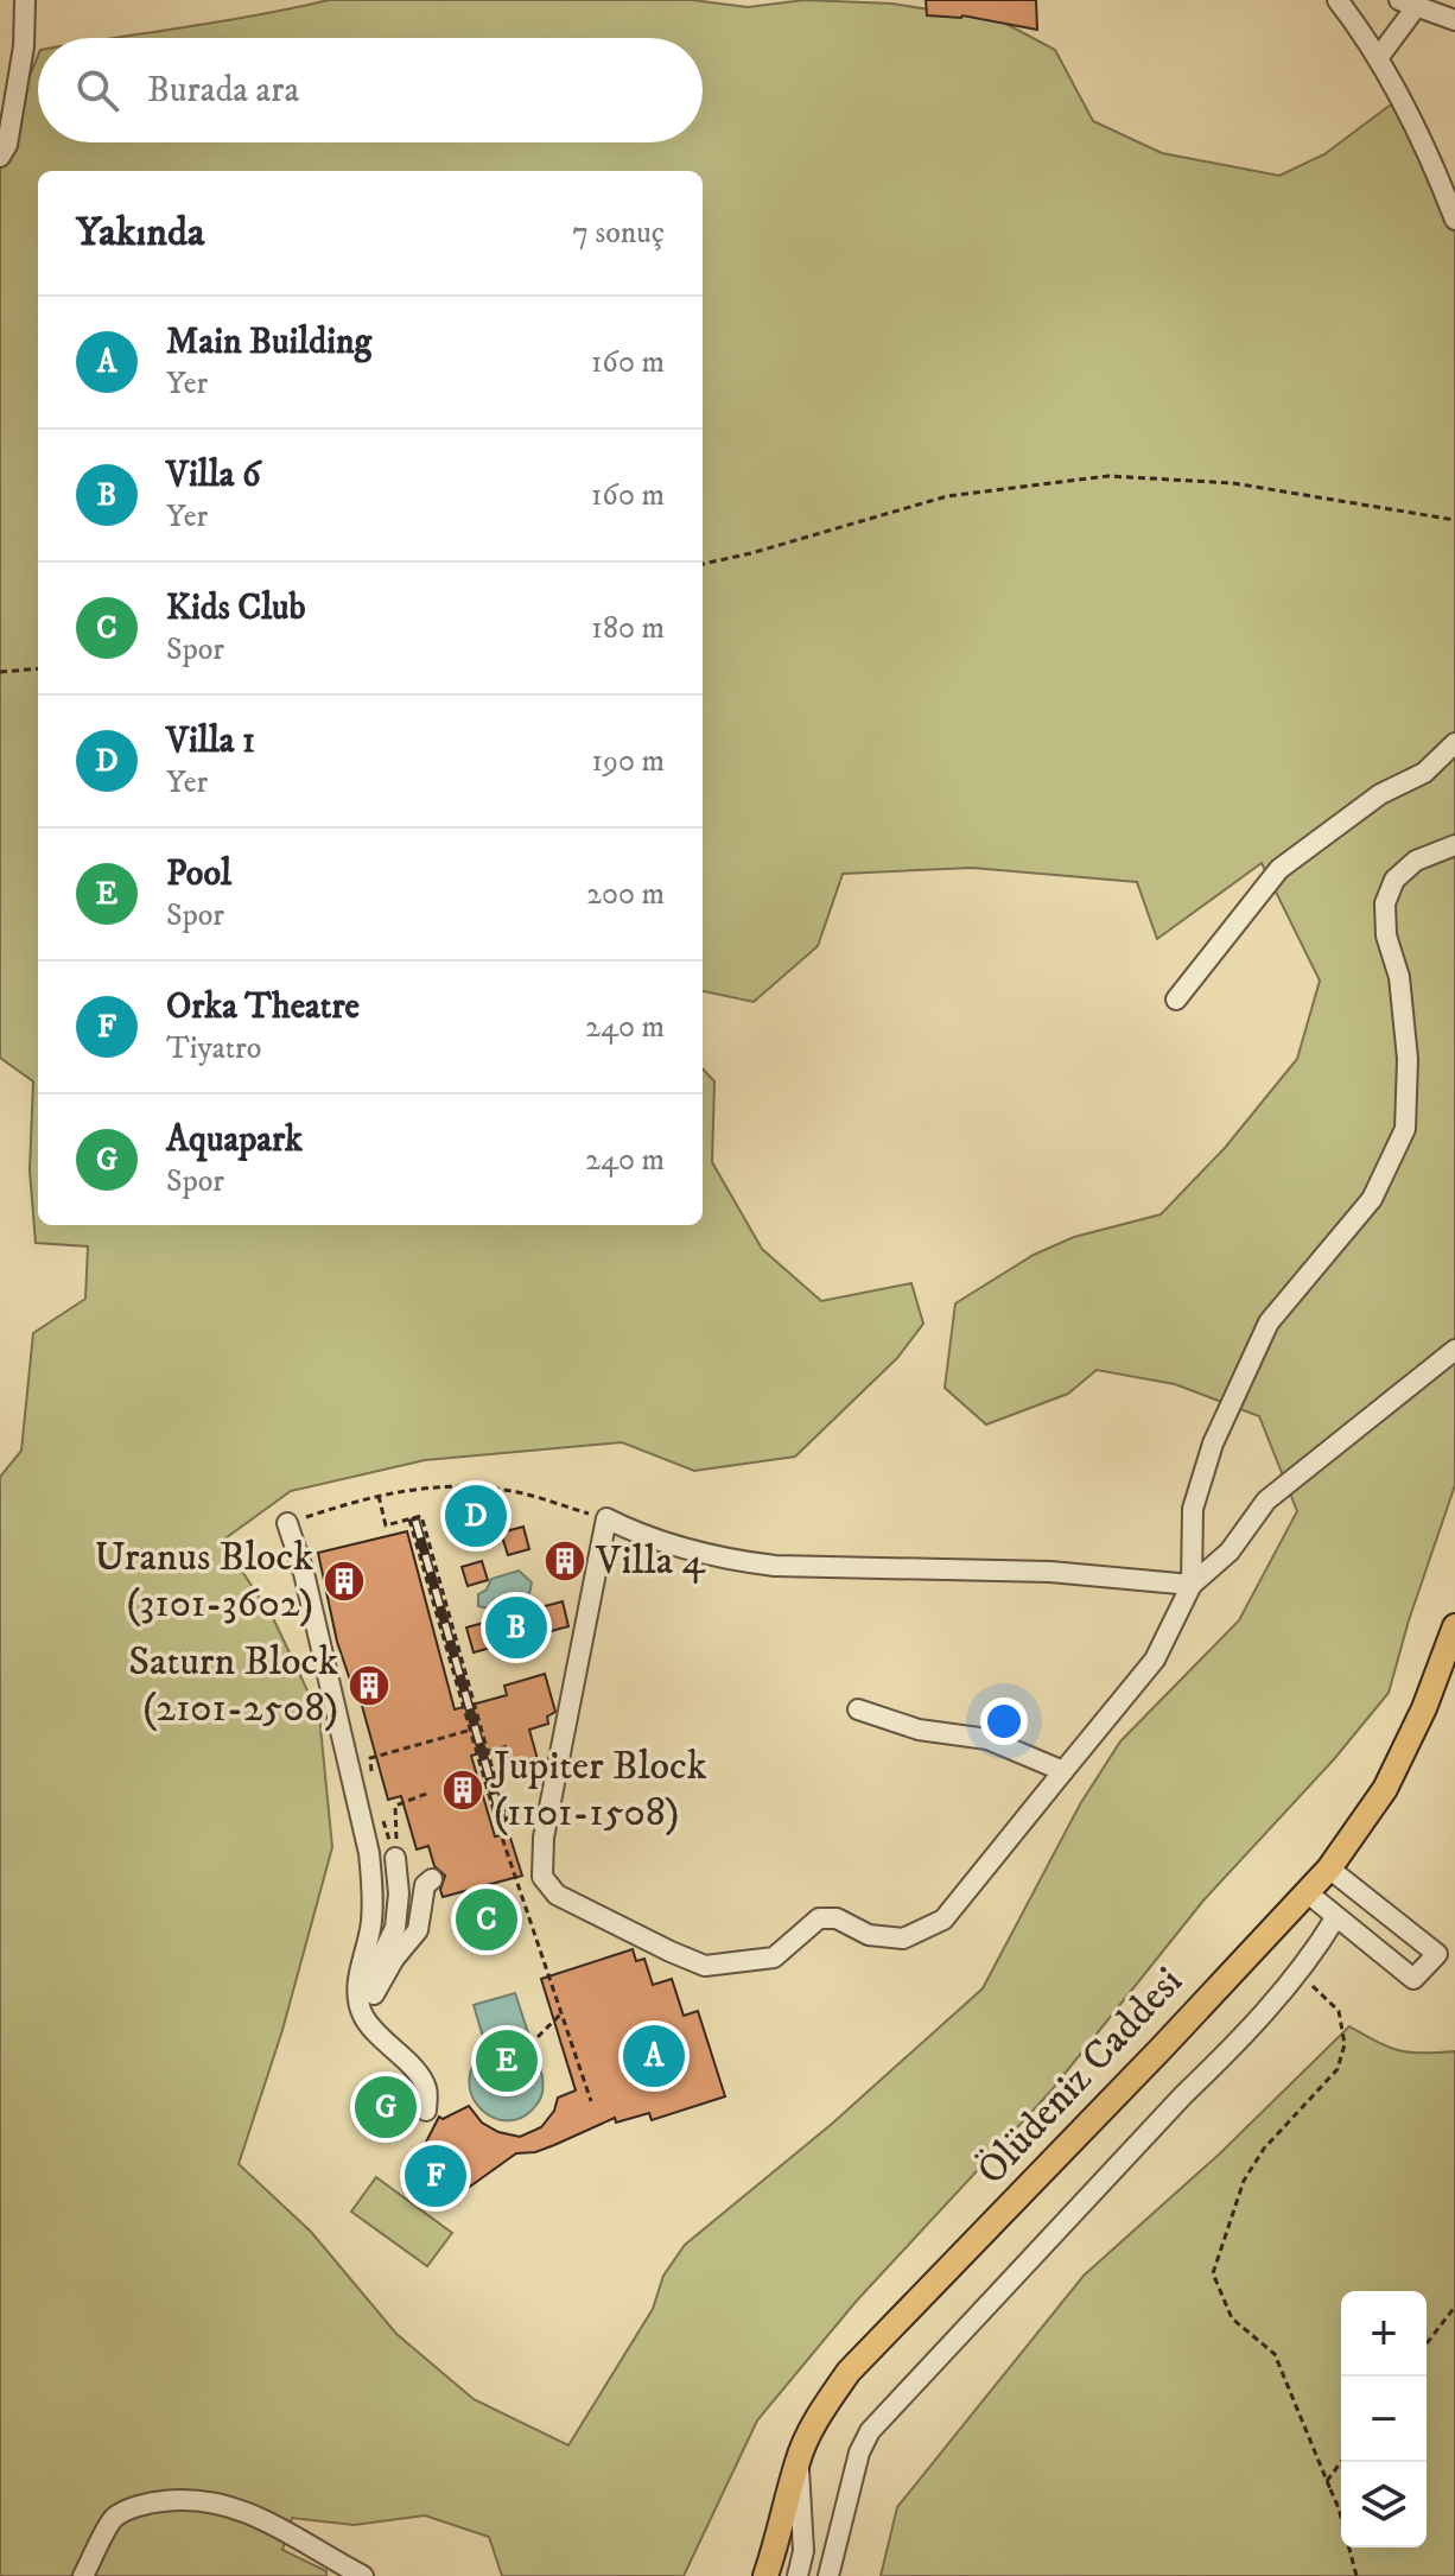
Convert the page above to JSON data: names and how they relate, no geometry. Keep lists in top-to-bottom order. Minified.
{"streets":{"main road":["Ölüdeniz Caddesi"]},"places":{"building":["Villa 4","Uranus Block (3101-3602)","Saturn Block (2101-2508)","Jupiter Block (1101-1508)"]},"page":{"search":"Burada ara","heading":["Yakında","7 sonuç"],"list":[{"mark":"A","name":"Main Building","note":"Yer","value":"160 m"},{"mark":"B","name":"Villa 6","note":"Yer","value":"160 m"},{"mark":"C","name":"Kids Club","note":"Spor","value":"180 m"},{"mark":"D","name":"Villa 1","note":"Yer","value":"190 m"},{"mark":"E","name":"Pool","note":"Spor","value":"200 m"},{"mark":"F","name":"Orka Theatre","note":"Tiyatro","value":"240 m"},{"mark":"G","name":"Aquapark","note":"Spor","value":"240 m"}],"pins":["D","B","C","A","E","G","F"],"map_buttons":["+","−"]}}
